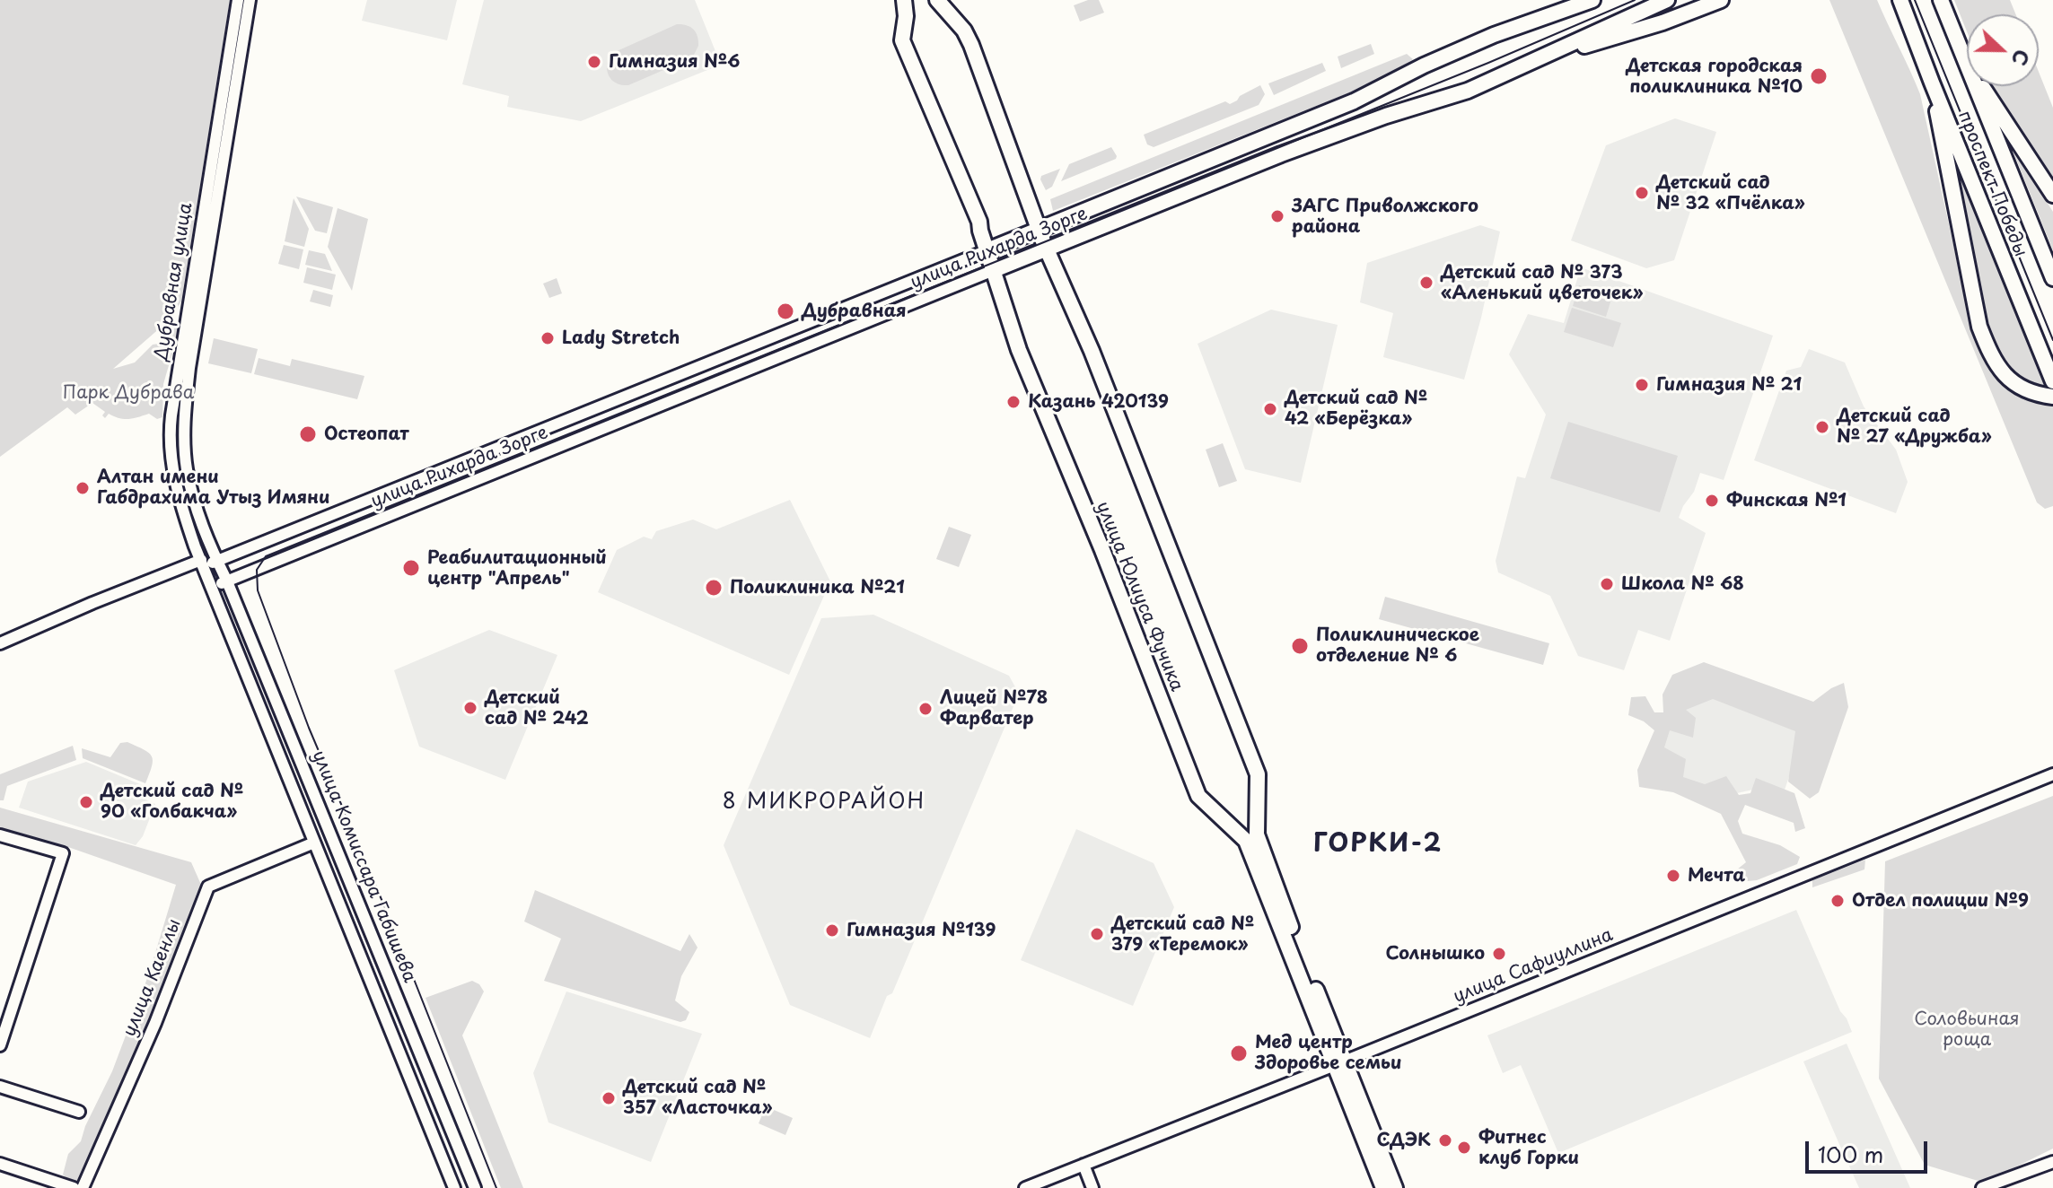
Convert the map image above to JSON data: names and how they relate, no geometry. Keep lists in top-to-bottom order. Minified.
{"streets":{"main road":["проспект Победы","улица Рихарда Зорге","улица Юлиуса Фучика"],"street":["Дубравная улица","улица Комиссара Габишева","улица Сафиуллина","улица Каенлы"]},"crossings":[["улица Рихарда Зорге","Дубравная улица"],["улица Рихарда Зорге","улица Юлиуса Фучика"],["улица Рихарда Зорге","улица Комиссара Габишева"],["Дубравная улица","улица Комиссара Габишева"],["улица Юлиуса Фучика","улица Сафиуллина"],["улица Комиссара Габишева","улица Каенлы"]],"districts":["8 МИКРОРАЙОН","ГОРКИ-2"],"parks":["Парк Дубрава","Соловьиная роща"],"places":["Гимназия №6","Детская городская поликлиника №10","Детский сад № 32 «Пчёлка»","ЗАГС Приволжского района","Детский сад № 373 «Аленький цветочек»","Дубравная","Lady Stretch","Гимназия № 21","Казань 420139","Детский сад № 42 «Берёзка»","Детский сад № 27 «Дружба»","Остеопат","Алтан имени Габдрахима Утыз Имяни","Финская №1","Реабилитационный центр \"Апрель\"","Школа № 68","Поликлиника №21","Поликлиническое отделение № 6","Детский сад № 242","Лицей №78 Фарватер","Детский сад № 90 «Голбакча»","Мечта","Отдел полиции №9","Гимназия №139","Детский сад № 379 «Теремок»","Солнышко","Мед центр Здоровье семьи","Детский сад № 357 «Ласточка»","СДЭК","Фитнес клуб Горки"],"scale_bar":"100 m","north":"right"}
